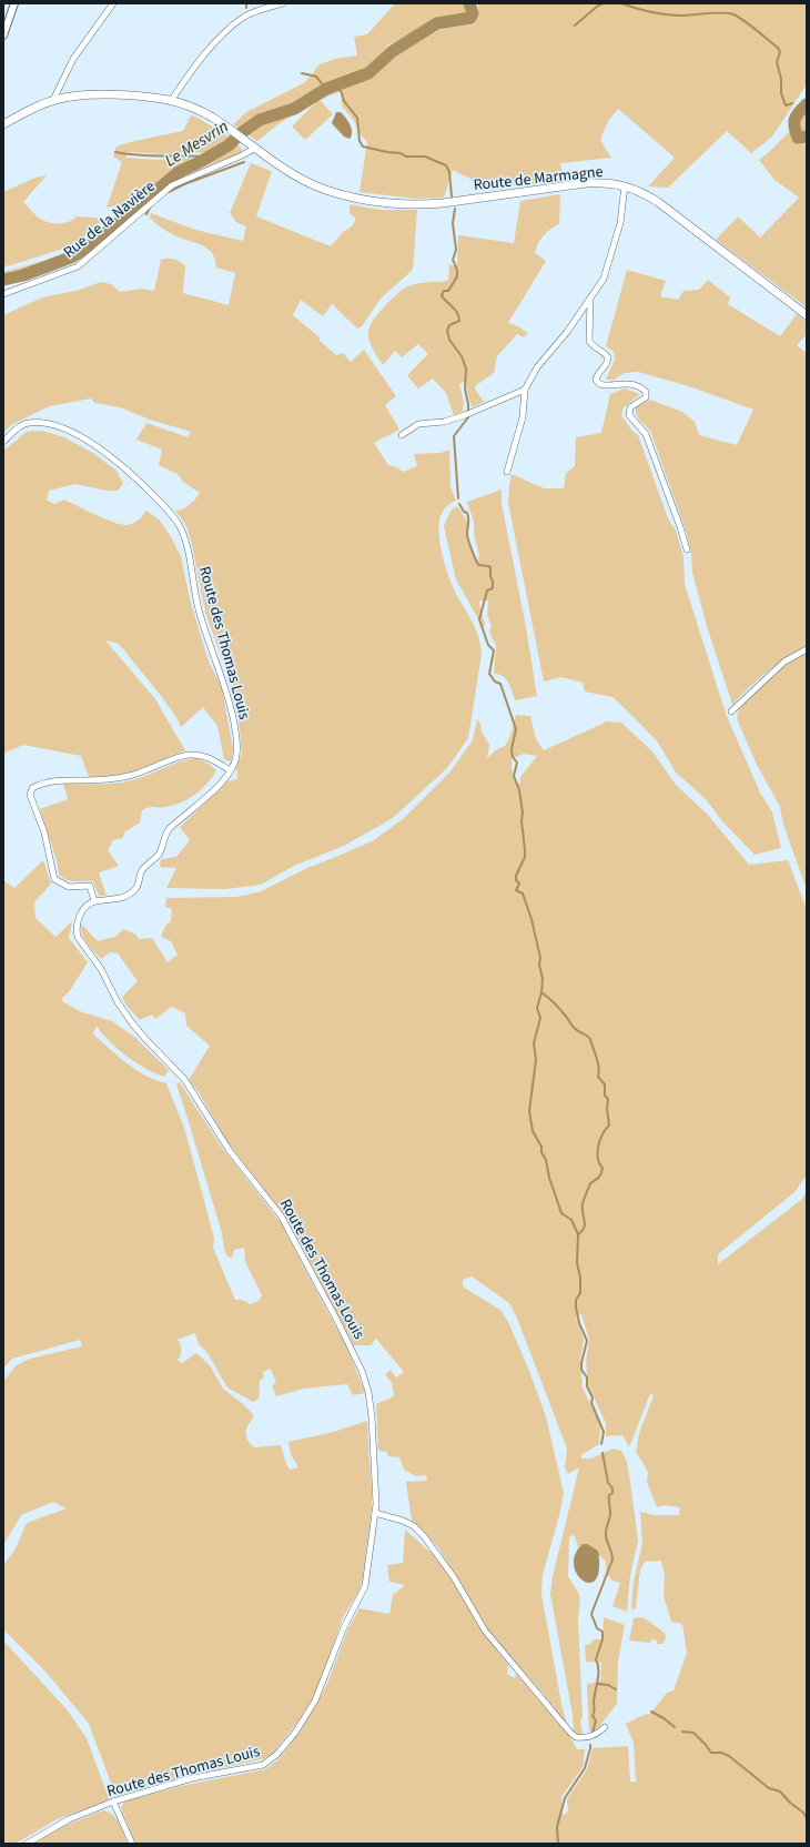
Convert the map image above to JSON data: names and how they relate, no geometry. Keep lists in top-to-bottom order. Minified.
{"streets":{"main road":["Route de Marmagne"],"street":["Rue de la Navière","Route des Thomas Louis"]},"crossings":[["Route de Marmagne","Rue de la Navière"]],"water":["Le Mesvrin"]}
